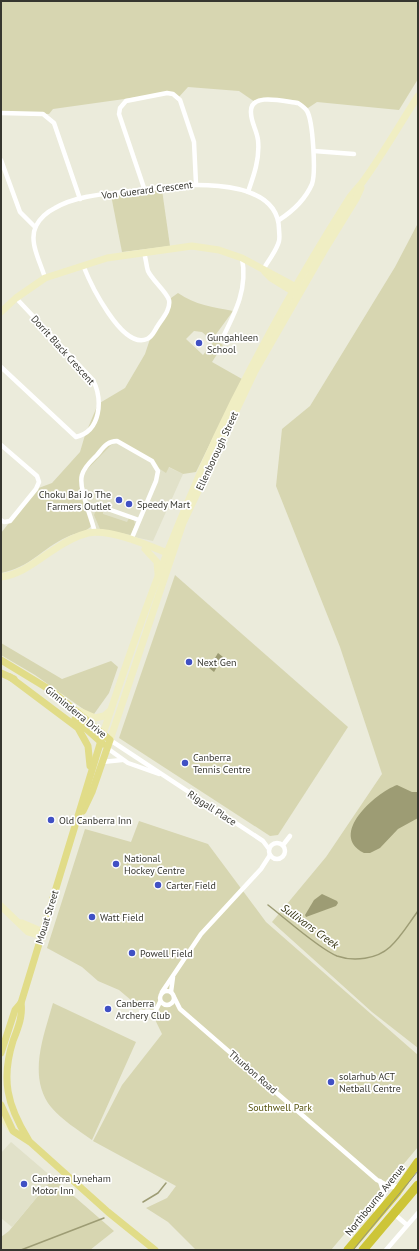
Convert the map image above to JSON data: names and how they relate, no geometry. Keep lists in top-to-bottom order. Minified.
{"streets":{"highway":["Northbourne Avenue"],"main road":["Ellenborough Street","Ginninderra Drive","Mouat Street"],"street":["Von Guerard Crescent","Dorrit Black Crescent","Riggall Place","Thurbon Road"]},"crossings":[["Ellenborough Street","Ginninderra Drive"],["Ellenborough Street","Riggall Place"],["Ellenborough Street","Mouat Street"],["Ginninderra Drive","Riggall Place"],["Ginninderra Drive","Mouat Street"],["Riggall Place","Mouat Street"],["Thurbon Road","Northbourne Avenue"]],"water":["Sullivans Creek"],"parks":["Southwell Park"],"places":["Gungahleen School","Choku Bai Jo The Farmers Outlet","Speedy Mart","Next Gen","Canberra Tennis Centre","Old Canberra Inn","National Hockey Centre","Carter Field","Watt Field","Powell Field","Canberra Archery Club","solarhub ACT Netball Centre","Canberra Lyneham Motor Inn"]}
